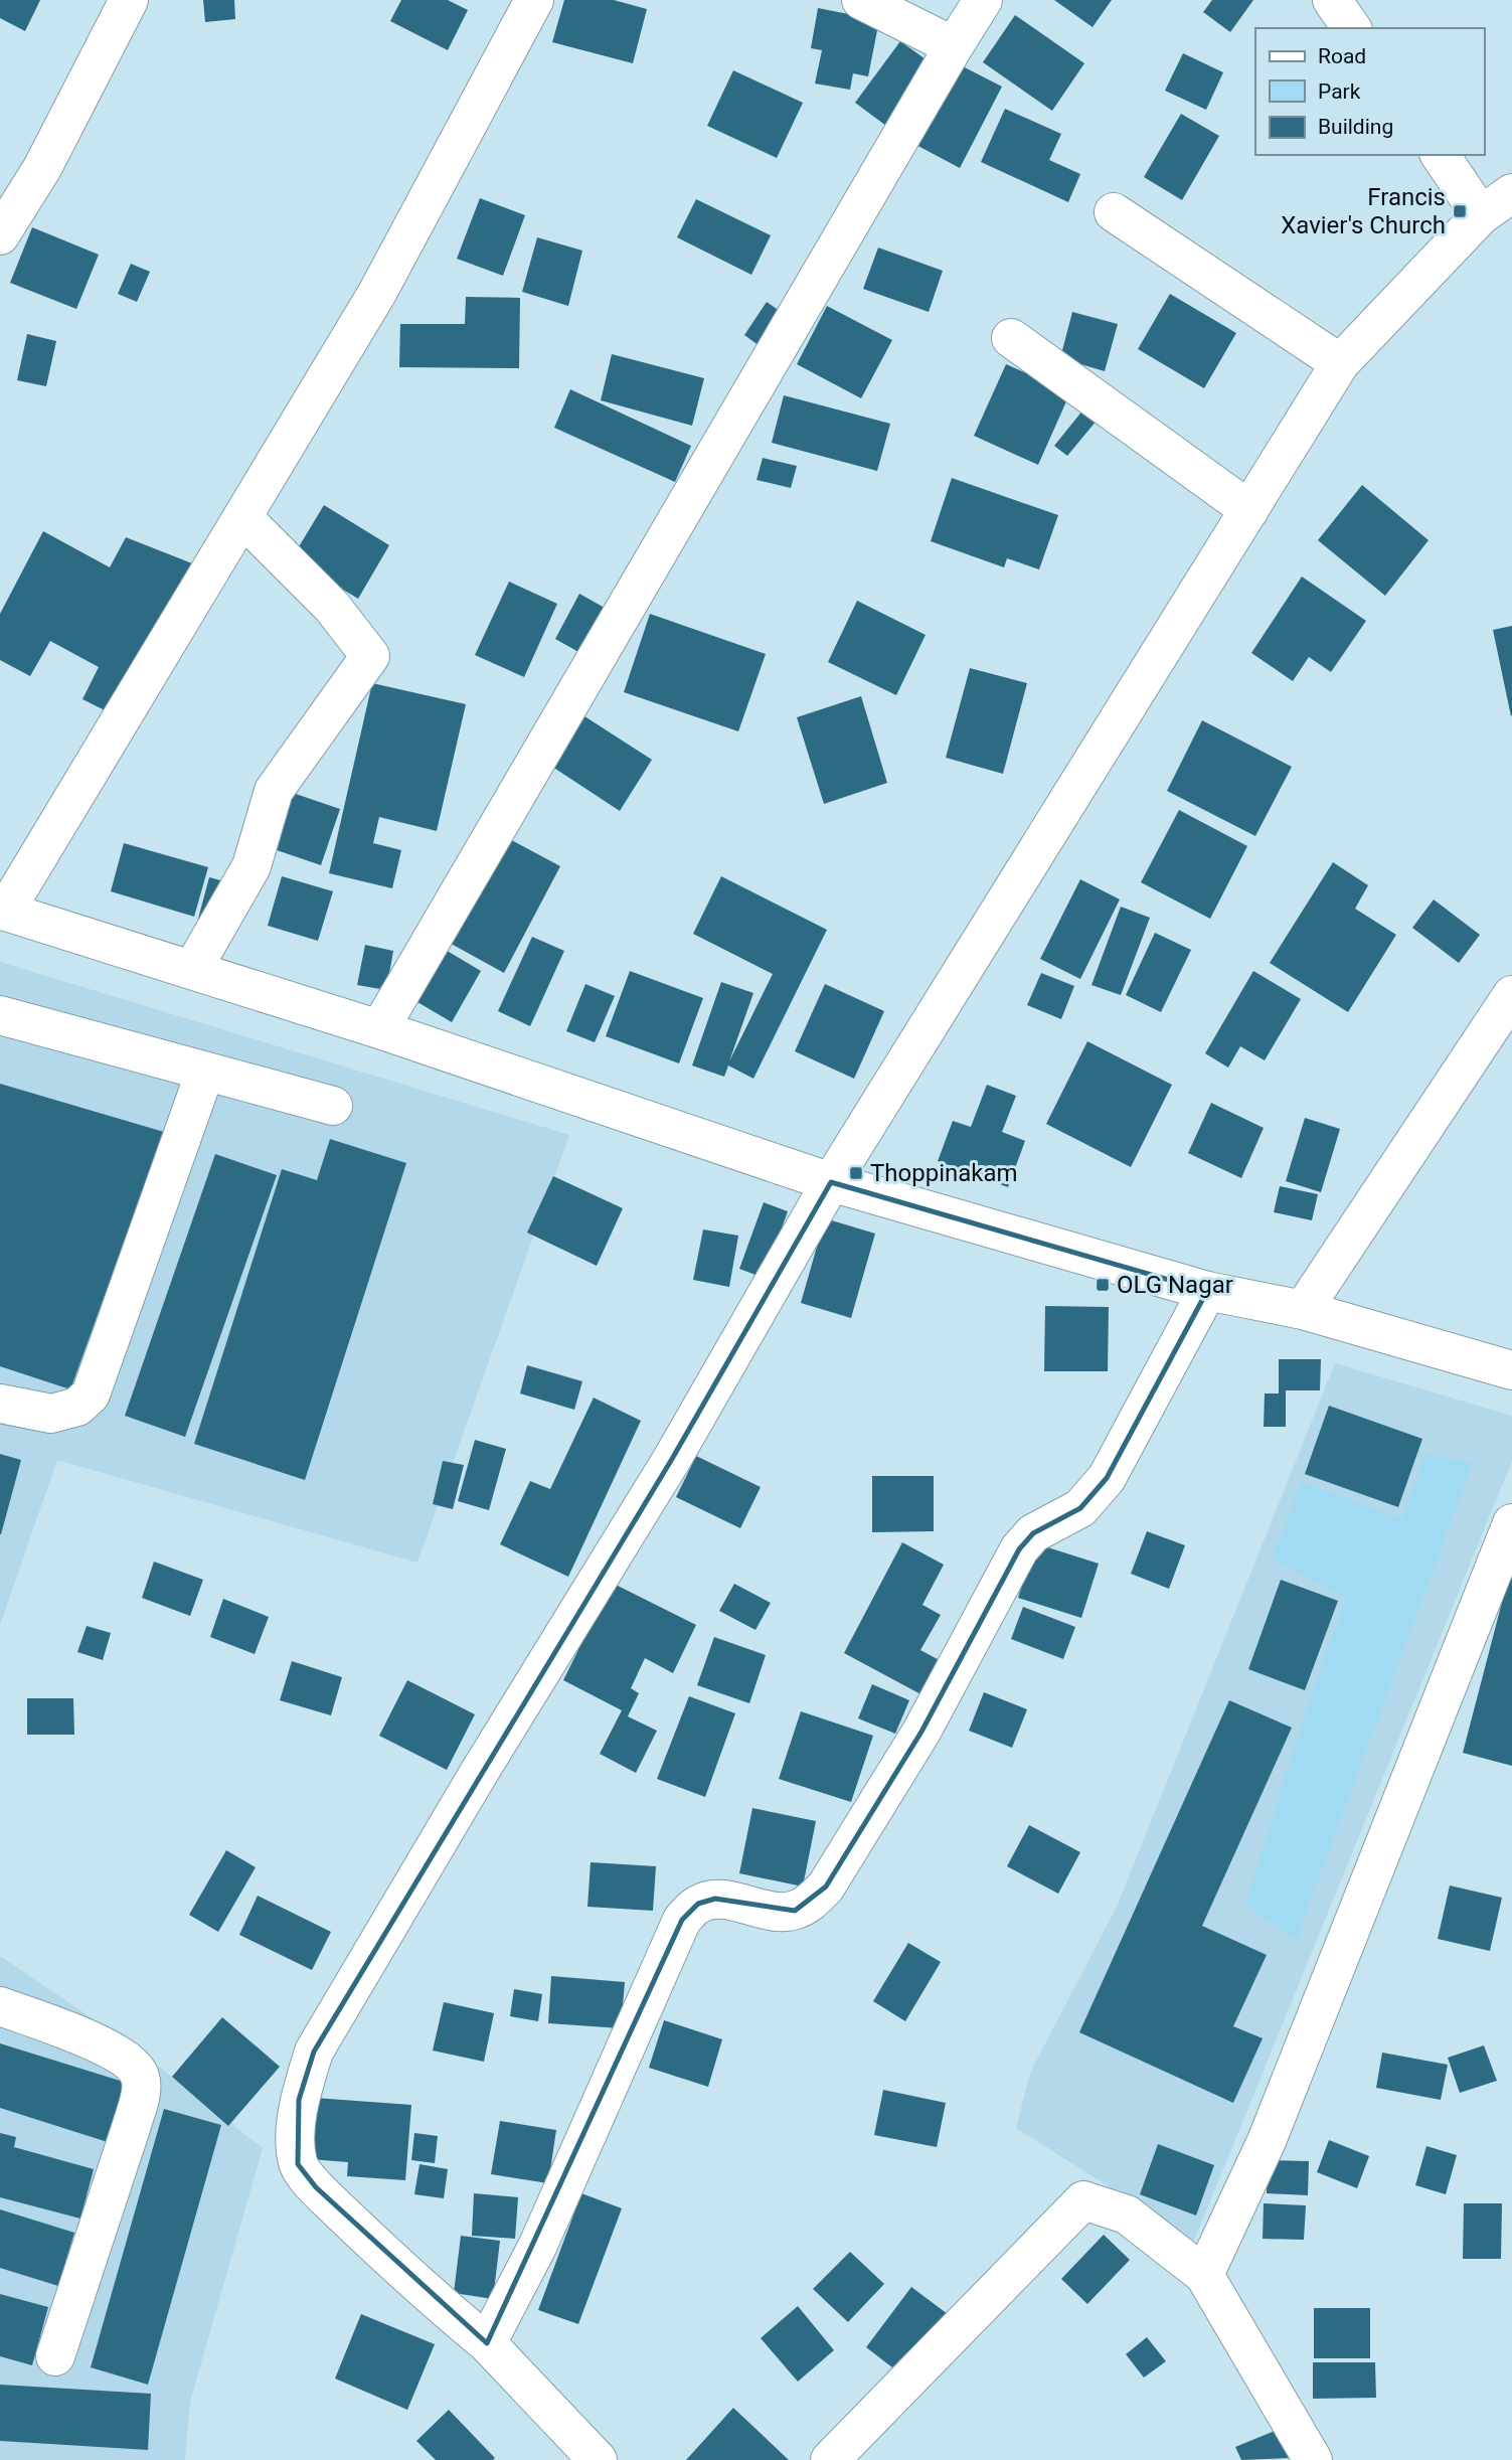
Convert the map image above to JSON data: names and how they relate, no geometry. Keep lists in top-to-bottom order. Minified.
{"places":{"transit":["Francis Xavier's Church","Thoppinakam","OLG Nagar"]},"legend":["Road","Park","Building"]}
